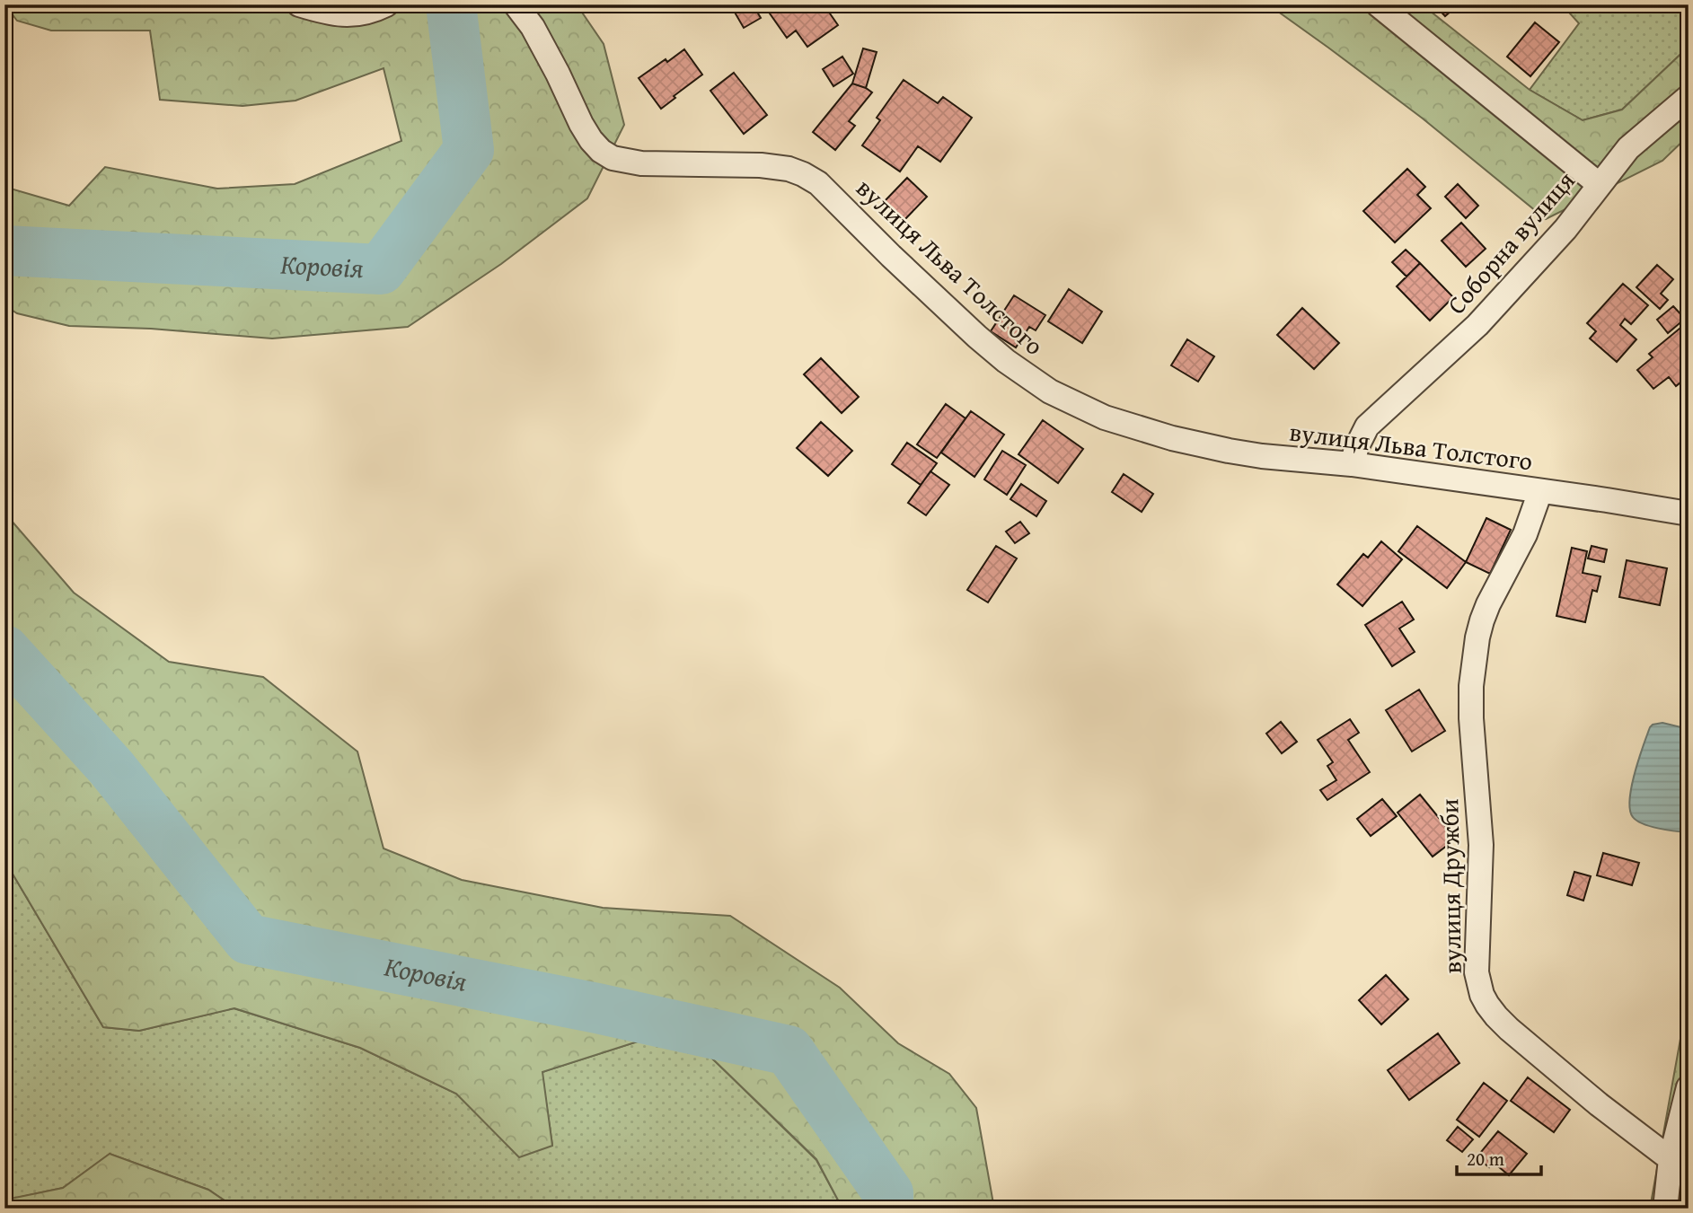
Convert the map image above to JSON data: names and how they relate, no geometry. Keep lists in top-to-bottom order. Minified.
{"streets":{"street":["Соборна вулиця","вулиця Льва Толстого","вулиця Дружби"]},"crossings":[["Соборна вулиця","вулиця Льва Толстого"],["вулиця Льва Толстого","вулиця Дружби"]],"water":["Коровія"],"scale_bar":"20 m"}
